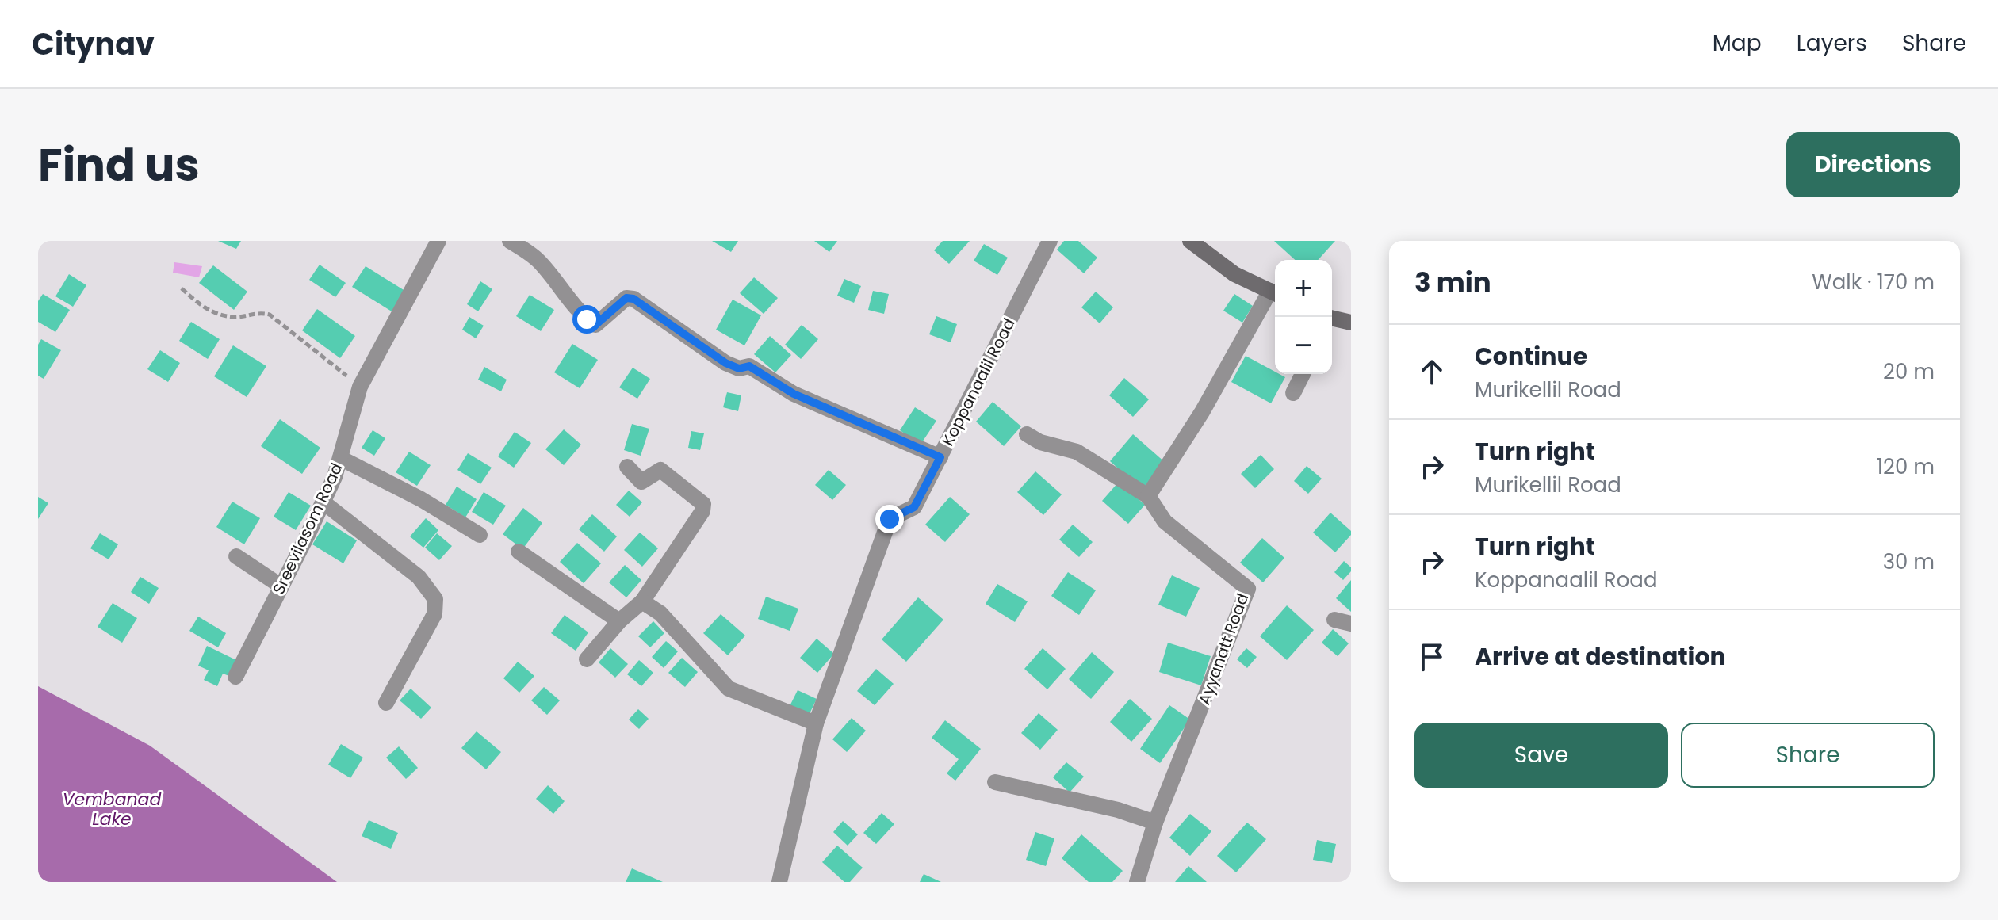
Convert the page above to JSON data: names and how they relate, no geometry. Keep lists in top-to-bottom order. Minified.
{"streets":{"street":["Koppanaalil Road","Sreevilasom Road","Ayyanatt Road"]},"water":["Vembanad Lake"],"page":{"header":"Citynav","nav":["Map","Layers","Share"],"title":"Find us","buttons":["Directions",["Save","Share"]],"heading":["3 min","Walk · 170 m"],"map_buttons":["+","−"],"list":[["Continue","Murikellil Road","20 m"],["Turn right","Murikellil Road","120 m"],["Turn right","Koppanaalil Road","30 m"],"Arrive at destination"]}}
